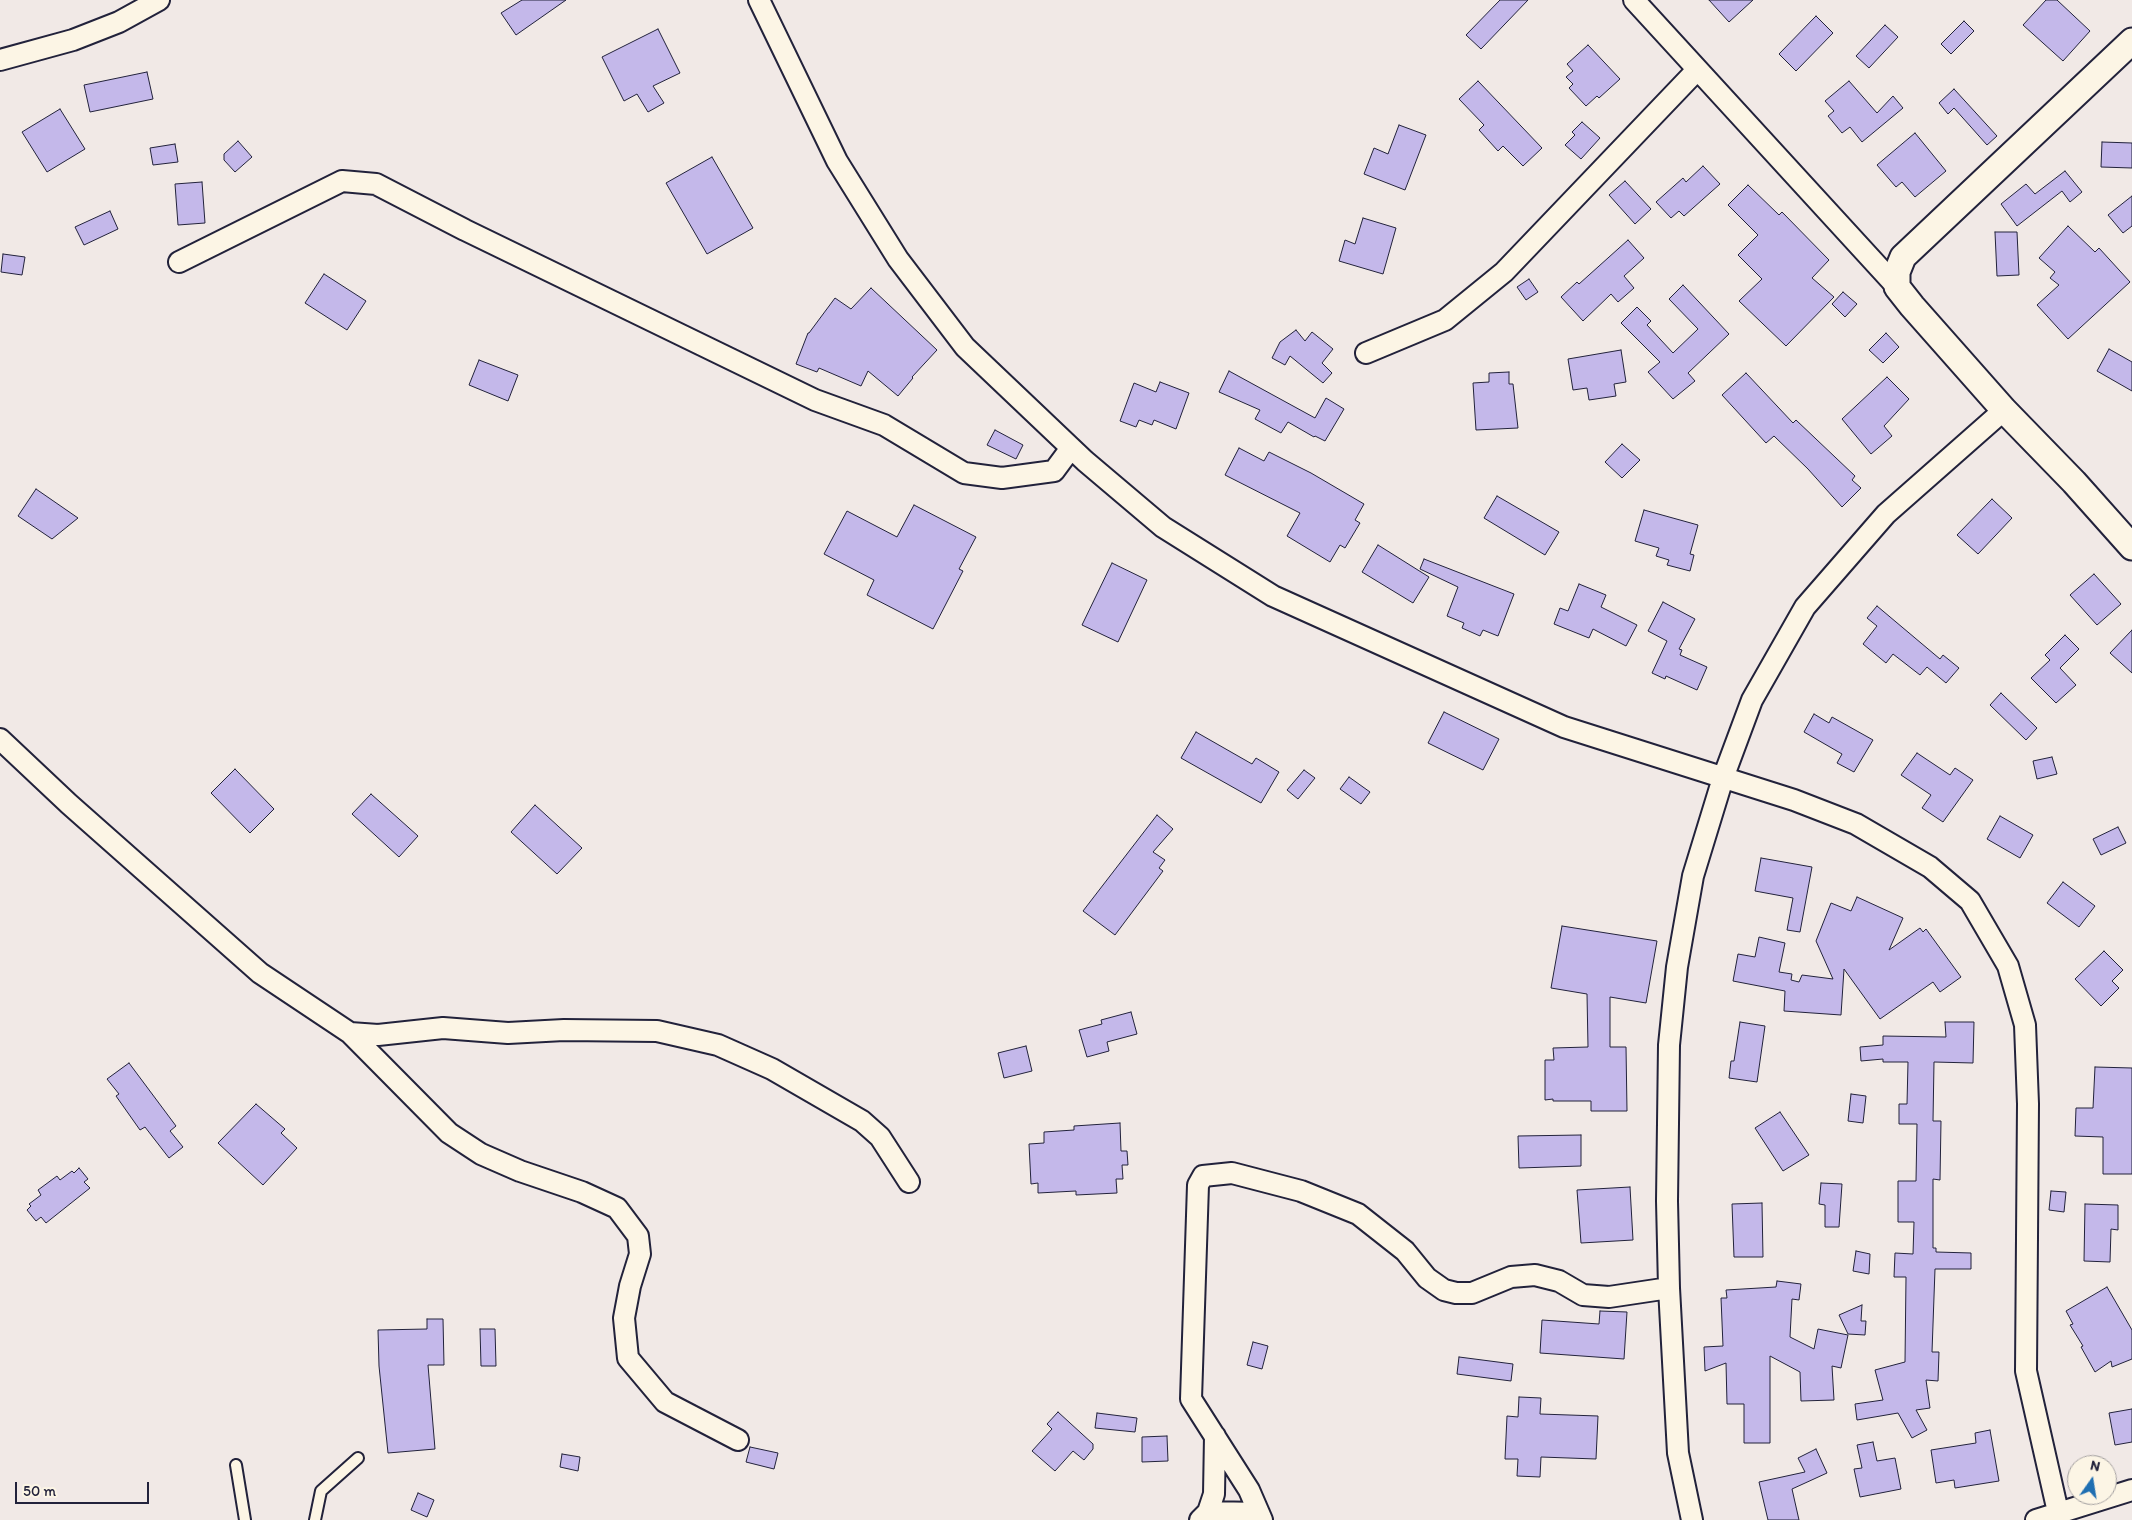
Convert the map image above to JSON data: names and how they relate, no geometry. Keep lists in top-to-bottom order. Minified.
{"scale_bar":"50 m","north":"top"}
